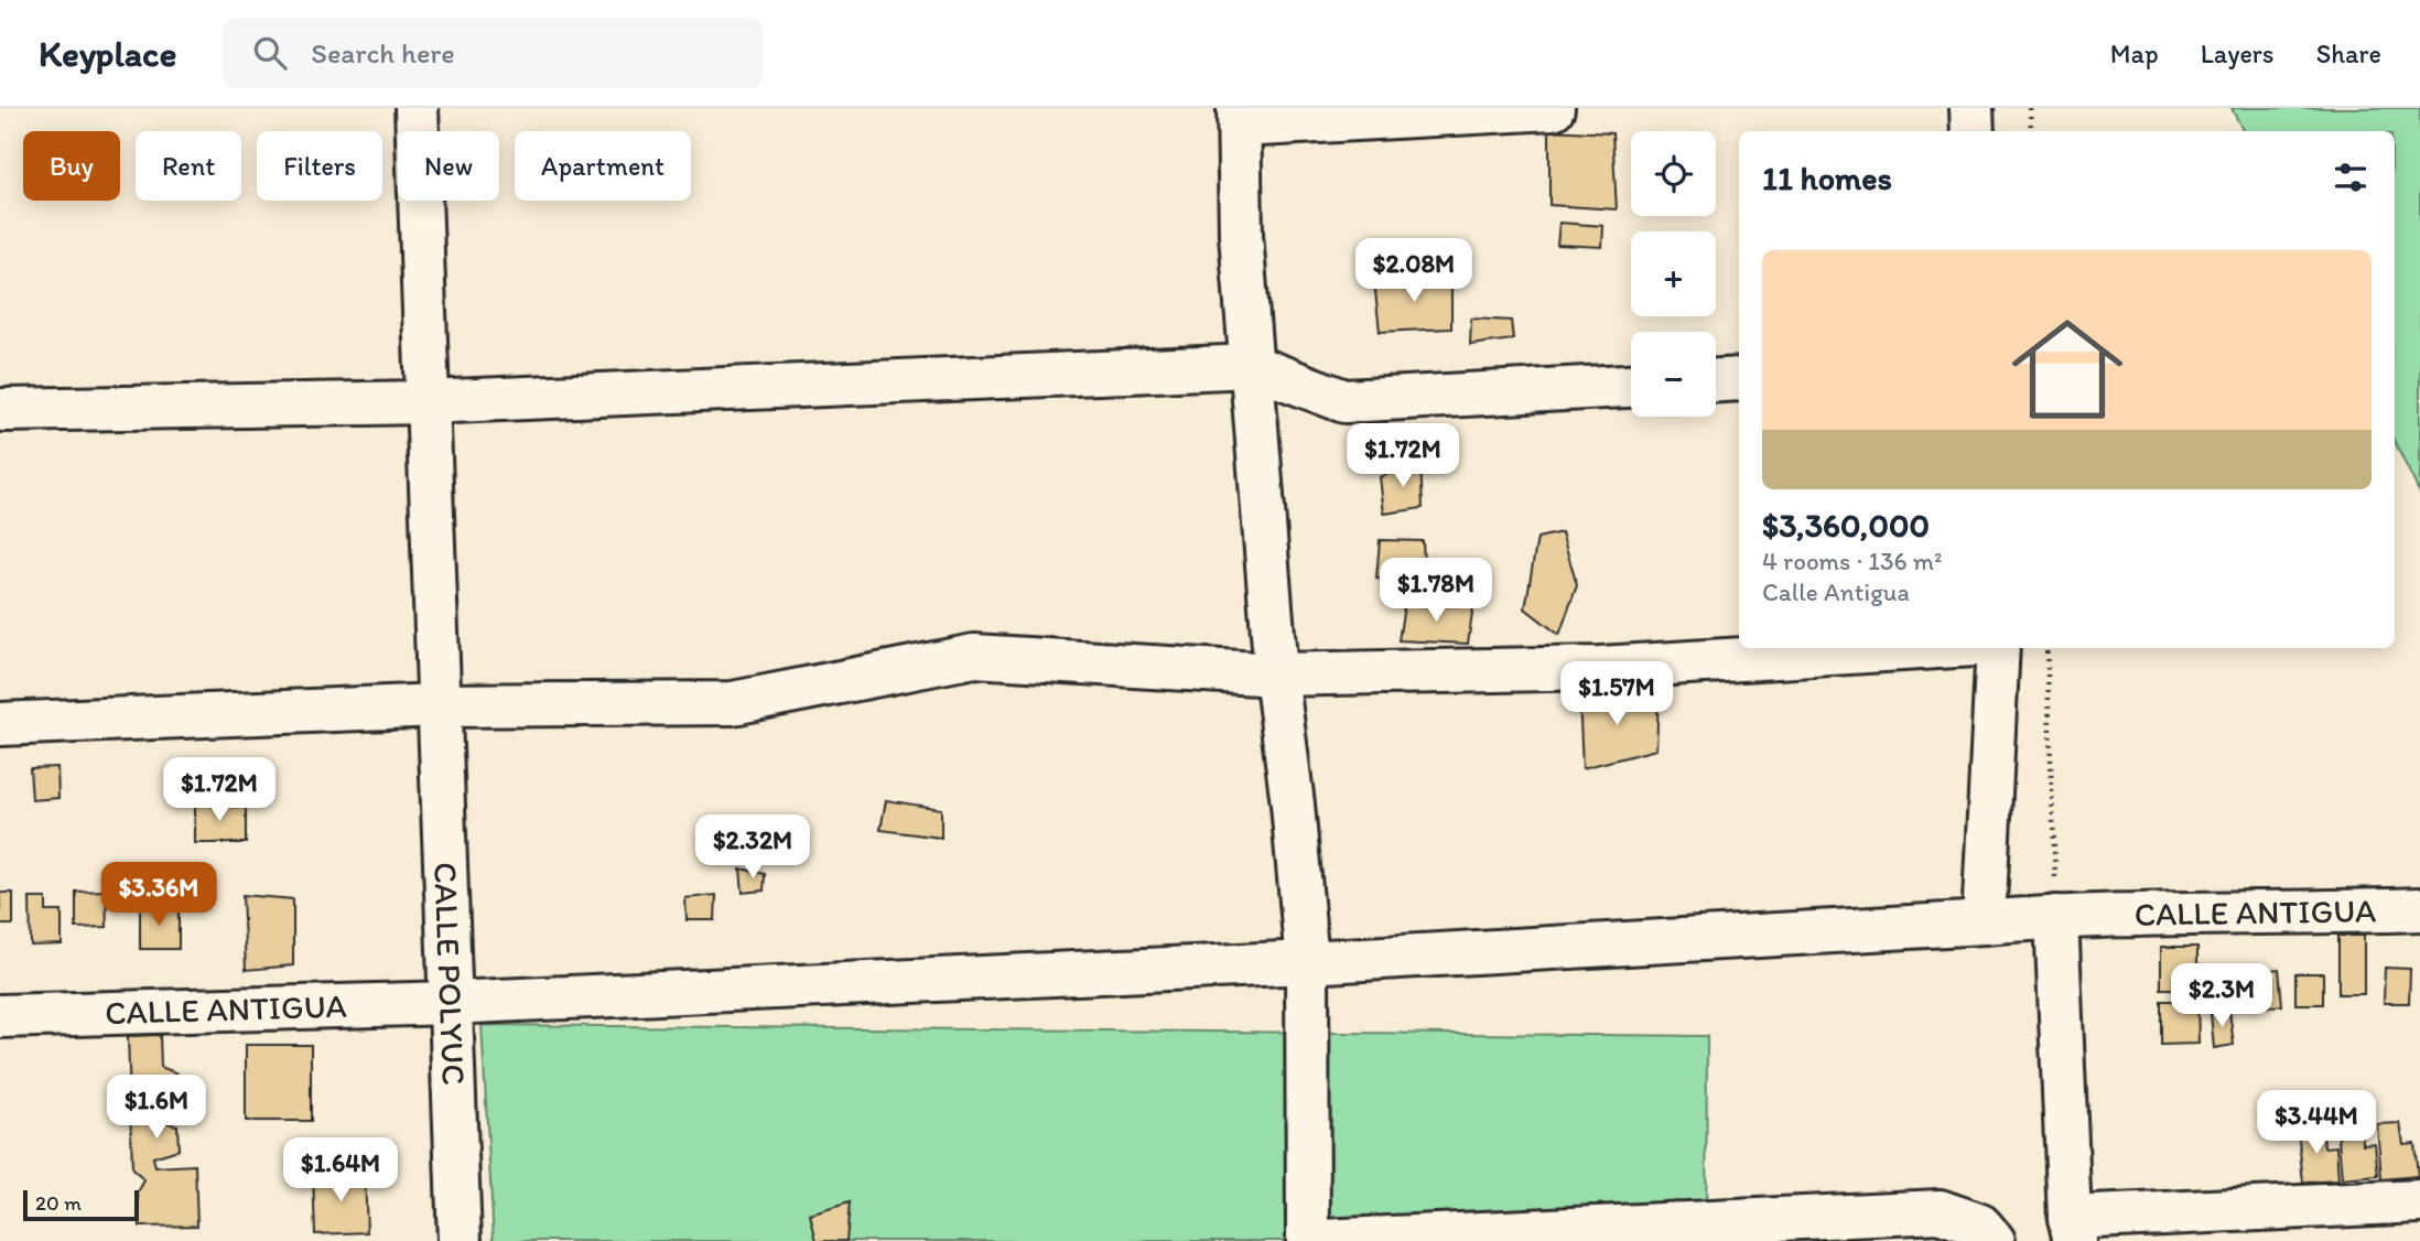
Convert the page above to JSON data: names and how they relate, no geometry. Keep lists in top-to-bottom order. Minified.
{"streets":{"street":["CALLE ANTIGUA","CALLE POLYUC"]},"crossings":[["CALLE ANTIGUA","CALLE POLYUC"]],"scale_bar":"20 m","page":{"header":"Keyplace","search":"Search here","nav":["Map","Layers","Share"],"map_buttons":["+","−"],"chip":["Buy","Rent","Filters","New","Apartment"],"heading":"11 homes","list":[{"name":"$3,360,000","note":"4 rooms · 136 m² · Calle Antigua"}],"price":["$2.08M","$1.72M","$1.78M","$1.57M","$1.72M","$2.32M","$3.36M","$2.3M","$1.6M","$3.44M","$1.64M"],"scale":"20 m"}}
